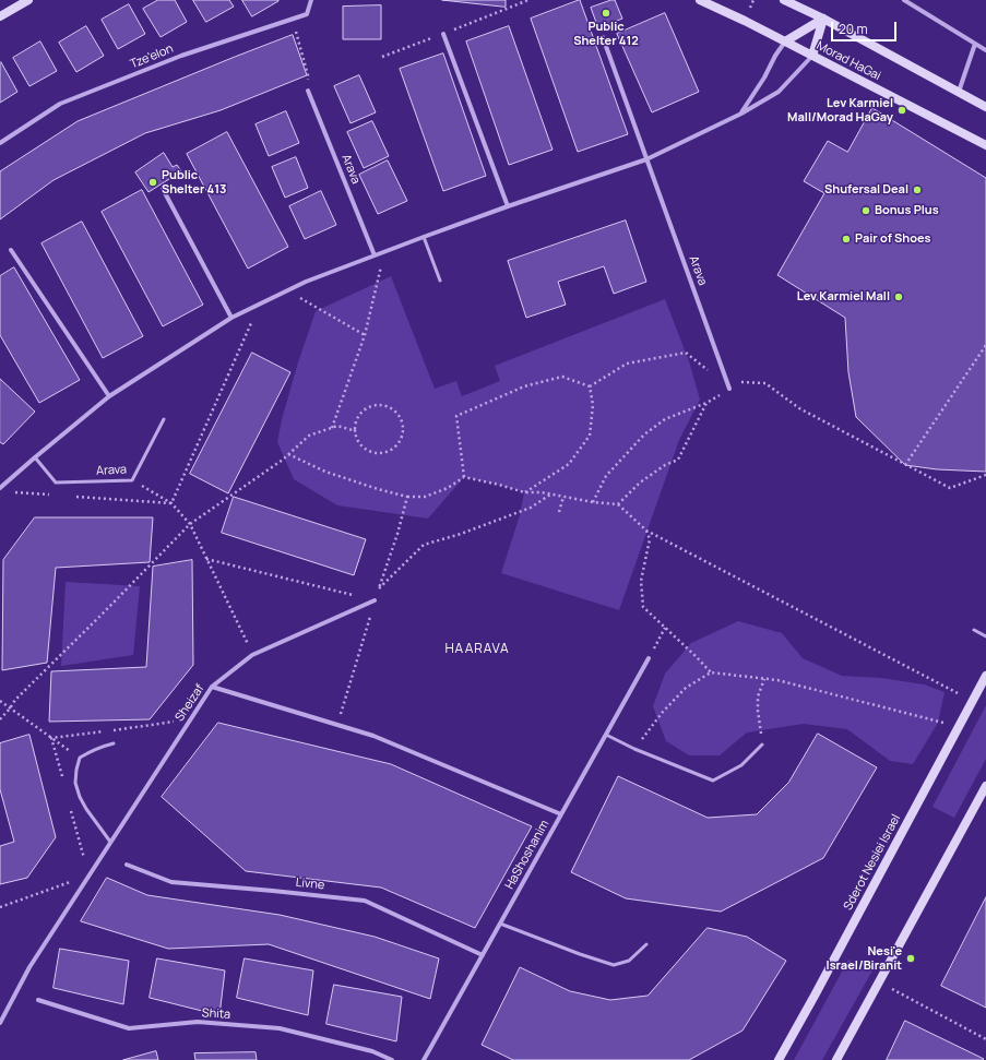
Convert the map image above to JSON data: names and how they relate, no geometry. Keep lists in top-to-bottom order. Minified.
{"streets":{"main road":["Morad HaGai","Sderot Nesiei Israel"],"street":["Tze'elon","Arava","Sheizaf","HaShoshanim","Livne","Shita"]},"crossings":[["Sheizaf","HaShoshanim"],["HaShoshanim","Livne"]],"districts":["HAARAVA"],"places":["Public Shelter 412","Lev Karmiel Mall/Morad HaGay","Public Shelter 413","Shufersal Deal","Bonus Plus","Pair of Shoes","Lev Karmiel Mall","Nesi'e Israel/Biranit"],"scale_bar":"20 m"}
